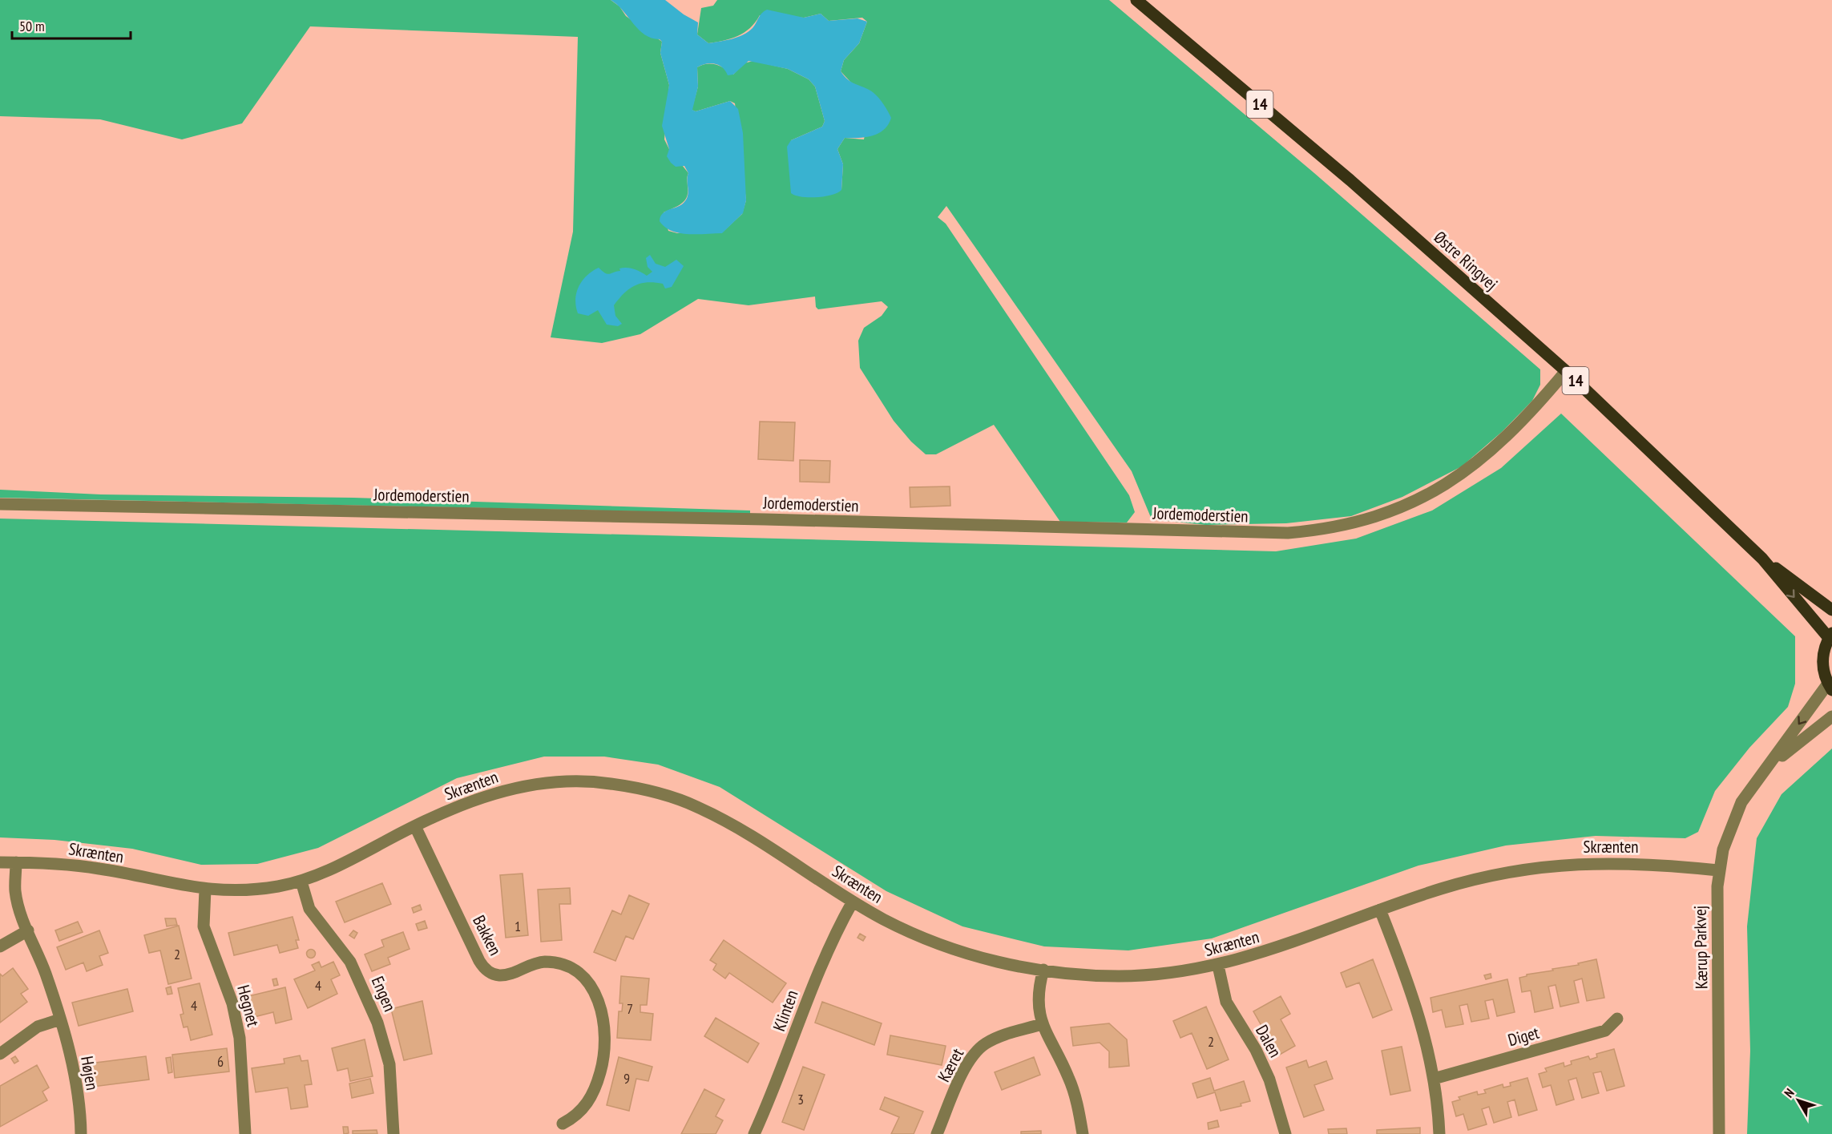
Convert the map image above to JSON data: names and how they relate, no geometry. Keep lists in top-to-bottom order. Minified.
{"streets":{"main road":["14","Østre Ringvej"],"street":["Jordemoderstien","Skrænten","Bakken","Kærup Parkvej","Engen","Hegnet","Klinten","Diget","Dalen","Kæret","Højen"]},"crossings":[["14","Østre Ringvej"],["14","Kærup Parkvej"],["Østre Ringvej","Jordemoderstien"],["Skrænten","Bakken"],["Skrænten","Kærup Parkvej"],["Skrænten","Engen"],["Skrænten","Hegnet"],["Skrænten","Klinten"],["Skrænten","Dalen"],["Skrænten","Højen"]],"house_numbers":["1","2","4","4","7","2","6","9","3"],"scale_bar":"50 m","north":"top left"}
